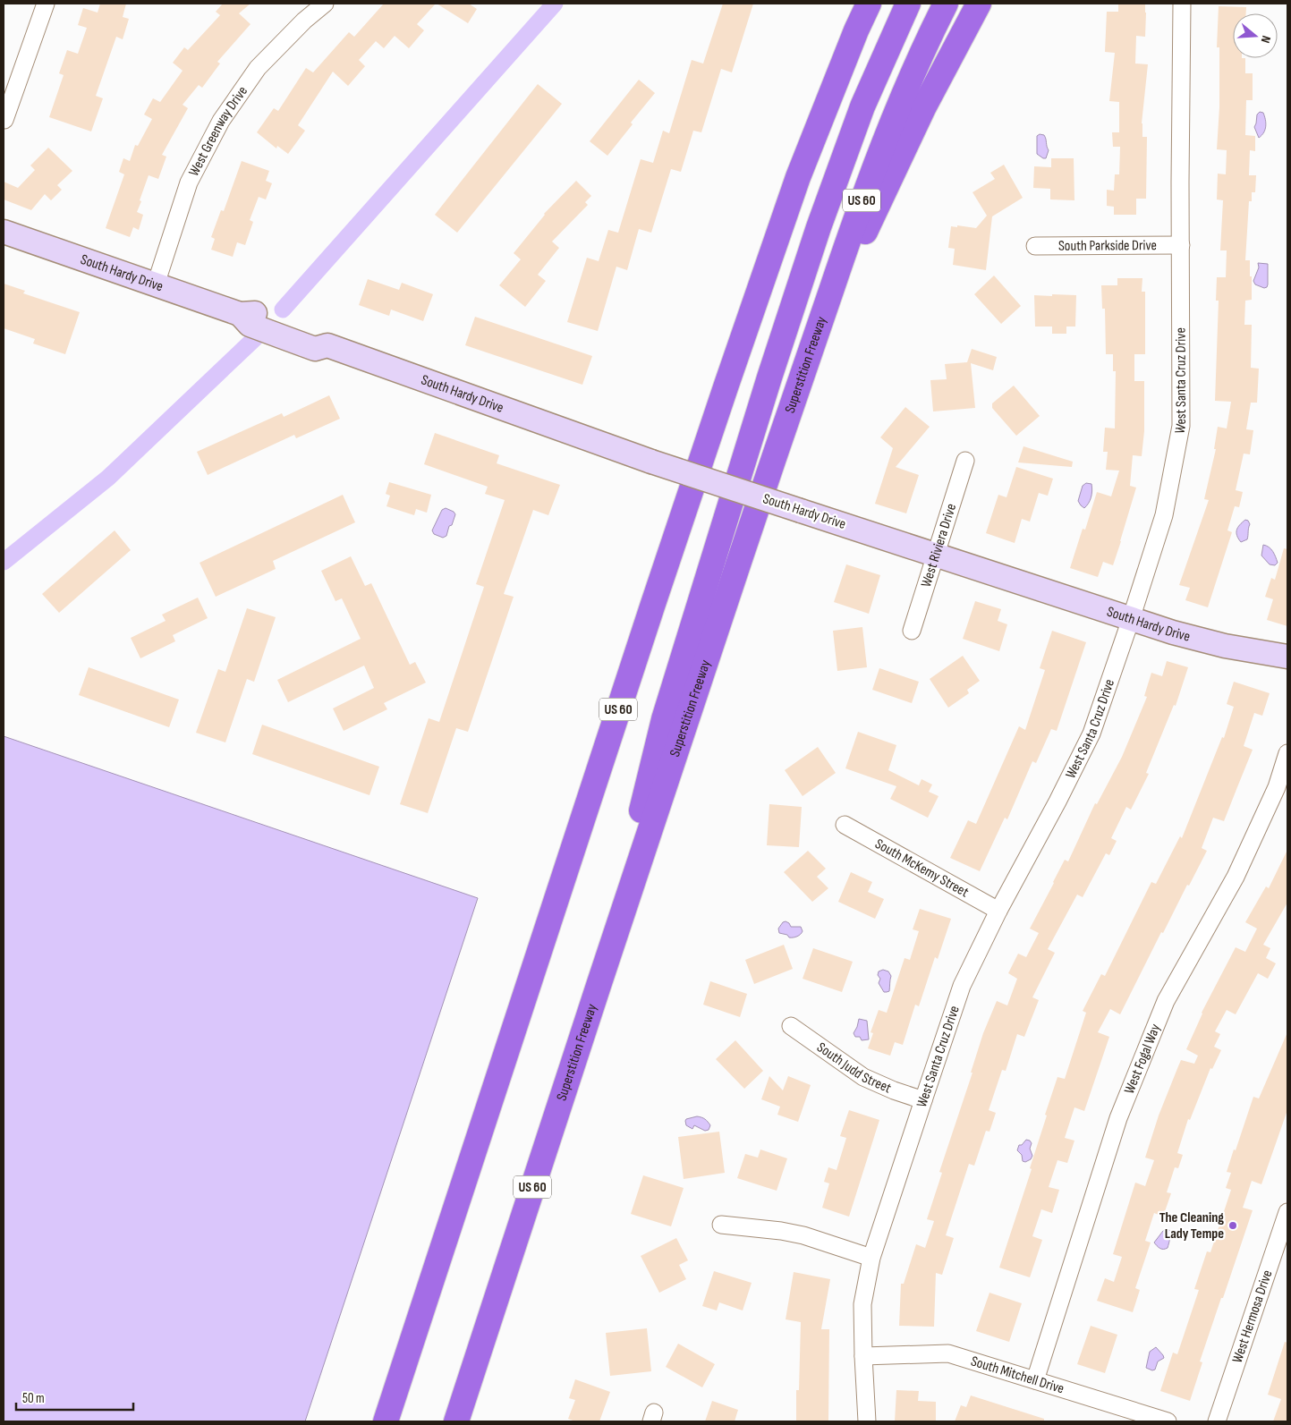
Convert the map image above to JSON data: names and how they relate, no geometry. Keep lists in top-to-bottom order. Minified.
{"streets":{"highway":["US 60","Superstition Freeway"],"street":["West Greenway Drive","South Parkside Drive","South Hardy Drive","West Santa Cruz Drive","West Riviera Drive","South McKemy Street","West Fogal Way","South Judd Street","West Hermosa Drive","South Mitchell Drive"]},"crossings":[["West Greenway Drive","South Hardy Drive"],["South Parkside Drive","West Santa Cruz Drive"],["South Hardy Drive","West Santa Cruz Drive"],["South Hardy Drive","West Riviera Drive"],["West Santa Cruz Drive","South McKemy Street"],["West Santa Cruz Drive","South Judd Street"],["West Santa Cruz Drive","South Mitchell Drive"],["West Fogal Way","South Mitchell Drive"]],"places":["The Cleaning Lady Tempe"],"scale_bar":"50 m","north":"right"}
